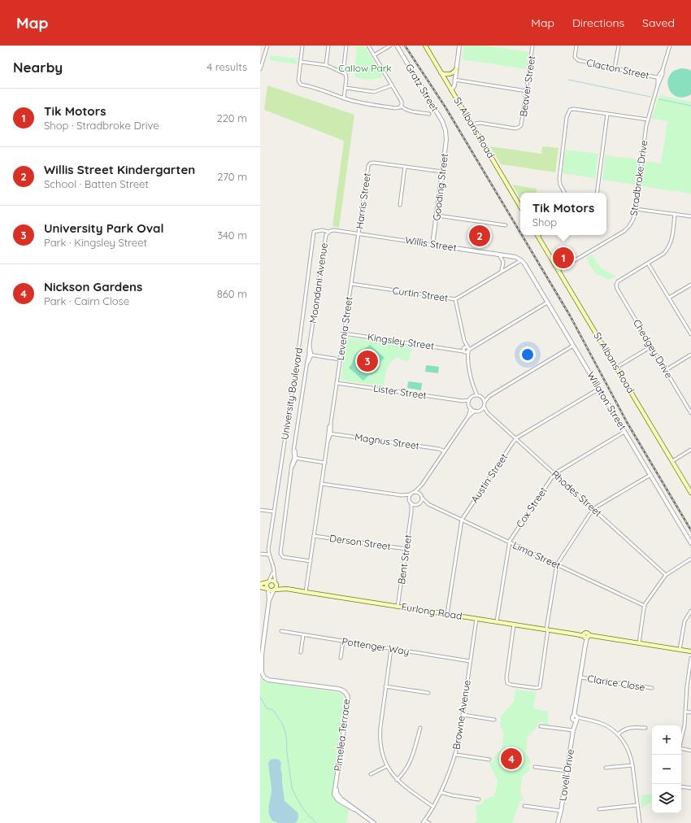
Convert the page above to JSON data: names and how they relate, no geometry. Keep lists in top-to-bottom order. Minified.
{"streets":{"main road":["St Albans Road","Furlong Road"],"street":["Clacton Street","Beaver Street","Gratz Street","Stradbroke Drive","Gooding Street","Harris Street","Willis Street","Moondani Avenue","Curtin Street","Levenia Street","Kingsley Street","Chedgey Drive","Lister Street","University Boulevard","Willaton Street","Magnus Street","Austin Street","Rhodes Street","Cox Street","Derson Street","Lima Street","Bent Street","Pottenger Way","Clarice Close","Browne Avenue","Pimelea Terrace","Lovell Drive"]},"crossings":[["Clacton Street","Stradbroke Drive"],["Beaver Street","St Albans Road"],["Gratz Street","Gooding Street"],["St Albans Road","Stradbroke Drive"],["Gooding Street","Harris Street"],["Gooding Street","Willis Street"],["Harris Street","Willis Street"],["Harris Street","Moondani Avenue"],["Harris Street","Levenia Street"],["Willis Street","Moondani Avenue"],["Willis Street","Curtin Street"],["Willis Street","Levenia Street"],["Willis Street","Willaton Street"],["Moondani Avenue","Levenia Street"],["Moondani Avenue","University Boulevard"],["Curtin Street","Levenia Street"],["Curtin Street","Willaton Street"],["Levenia Street","Kingsley Street"],["Levenia Street","Lister Street"],["Levenia Street","Magnus Street"],["Levenia Street","Derson Street"],["Levenia Street","Furlong Road"],["Lister Street","Rhodes Street"],["University Boulevard","Furlong Road"],["University Boulevard","Pimelea Terrace"],["Willaton Street","Austin Street"],["Willaton Street","Cox Street"],["Austin Street","Rhodes Street"],["Austin Street","Lima Street"],["Austin Street","Furlong Road"],["Rhodes Street","Cox Street"],["Cox Street","Lima Street"],["Cox Street","Furlong Road"],["Derson Street","Bent Street"],["Lima Street","Bent Street"],["Bent Street","Furlong Road"],["Furlong Road","Browne Avenue"],["Furlong Road","Pimelea Terrace"],["Furlong Road","Lovell Drive"],["Pottenger Way","Browne Avenue"],["Clarice Close","Lovell Drive"]],"parks":["Callow Park"],"page":{"header":"Map","nav":["Map","Directions","Saved"],"heading":["Nearby","4 results"],"list":[{"mark":"1","name":"Tik Motors","note":"Shop · Stradbroke Drive","value":"220 m"},{"mark":"2","name":"Willis Street Kindergarten","note":"School · Batten Street","value":"270 m"},{"mark":"3","name":"University Park Oval","note":"Park · Kingsley Street","value":"340 m"},{"mark":"4","name":"Nickson Gardens","note":"Park · Cairn Close","value":"860 m"}],"popup":["Tik Motors","Shop"],"pins":["2","1","3","4"],"map_buttons":["+","−"]}}
